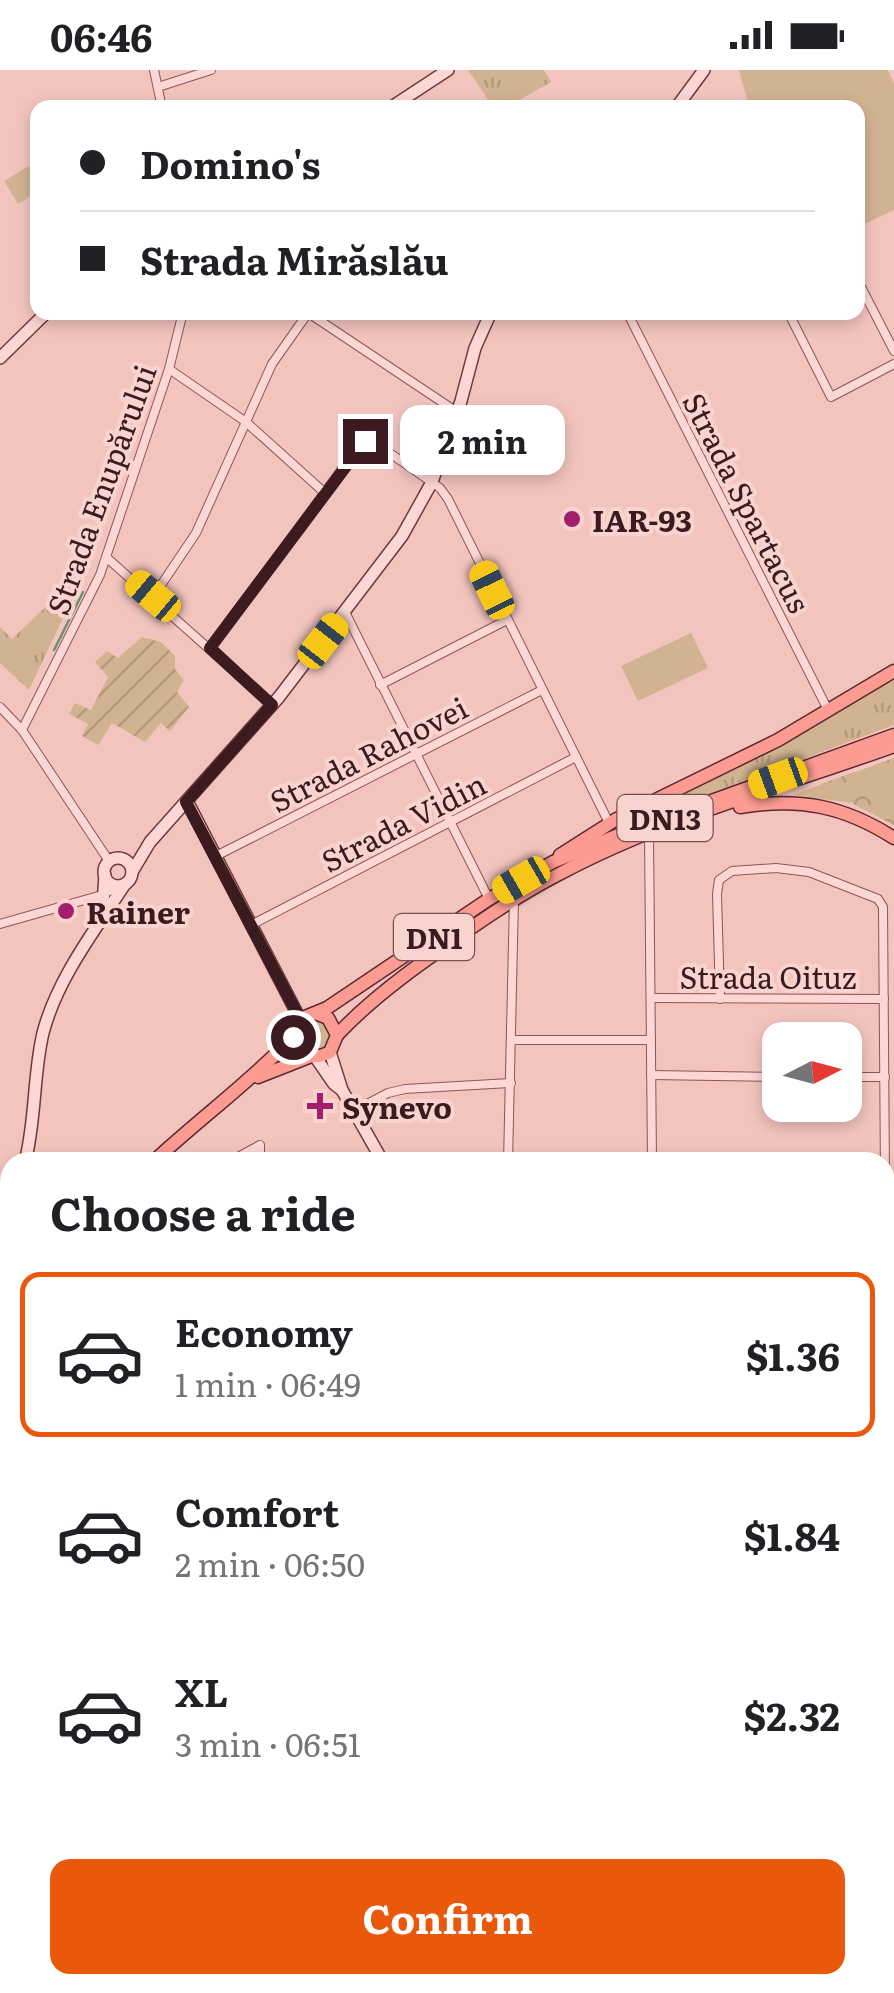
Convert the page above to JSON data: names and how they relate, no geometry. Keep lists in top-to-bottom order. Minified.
{"streets":{"main road":["DN13","DN1"],"street":["Strada Enupărului","Strada Spartacus","Strada Rahovei","Strada Vidin","Strada Oituz"]},"crossings":[["Strada Spartacus","DN1"],["DN13","DN1"]],"places":{"other":["IAR-93","Rainer"],"health":["Synevo"]},"north":"right","page":{"status":"06:46","banner":["Domino's","Strada Mirăslău"],"bubble":"2 min","heading":"Choose a ride","list":[{"name":"Economy","note":"1 min · 06:49","value":"$1.36"},{"name":"Comfort","note":"2 min · 06:50","value":"$1.84"},{"name":"XL","note":"3 min · 06:51","value":"$2.32"}],"buttons":"Confirm"}}
